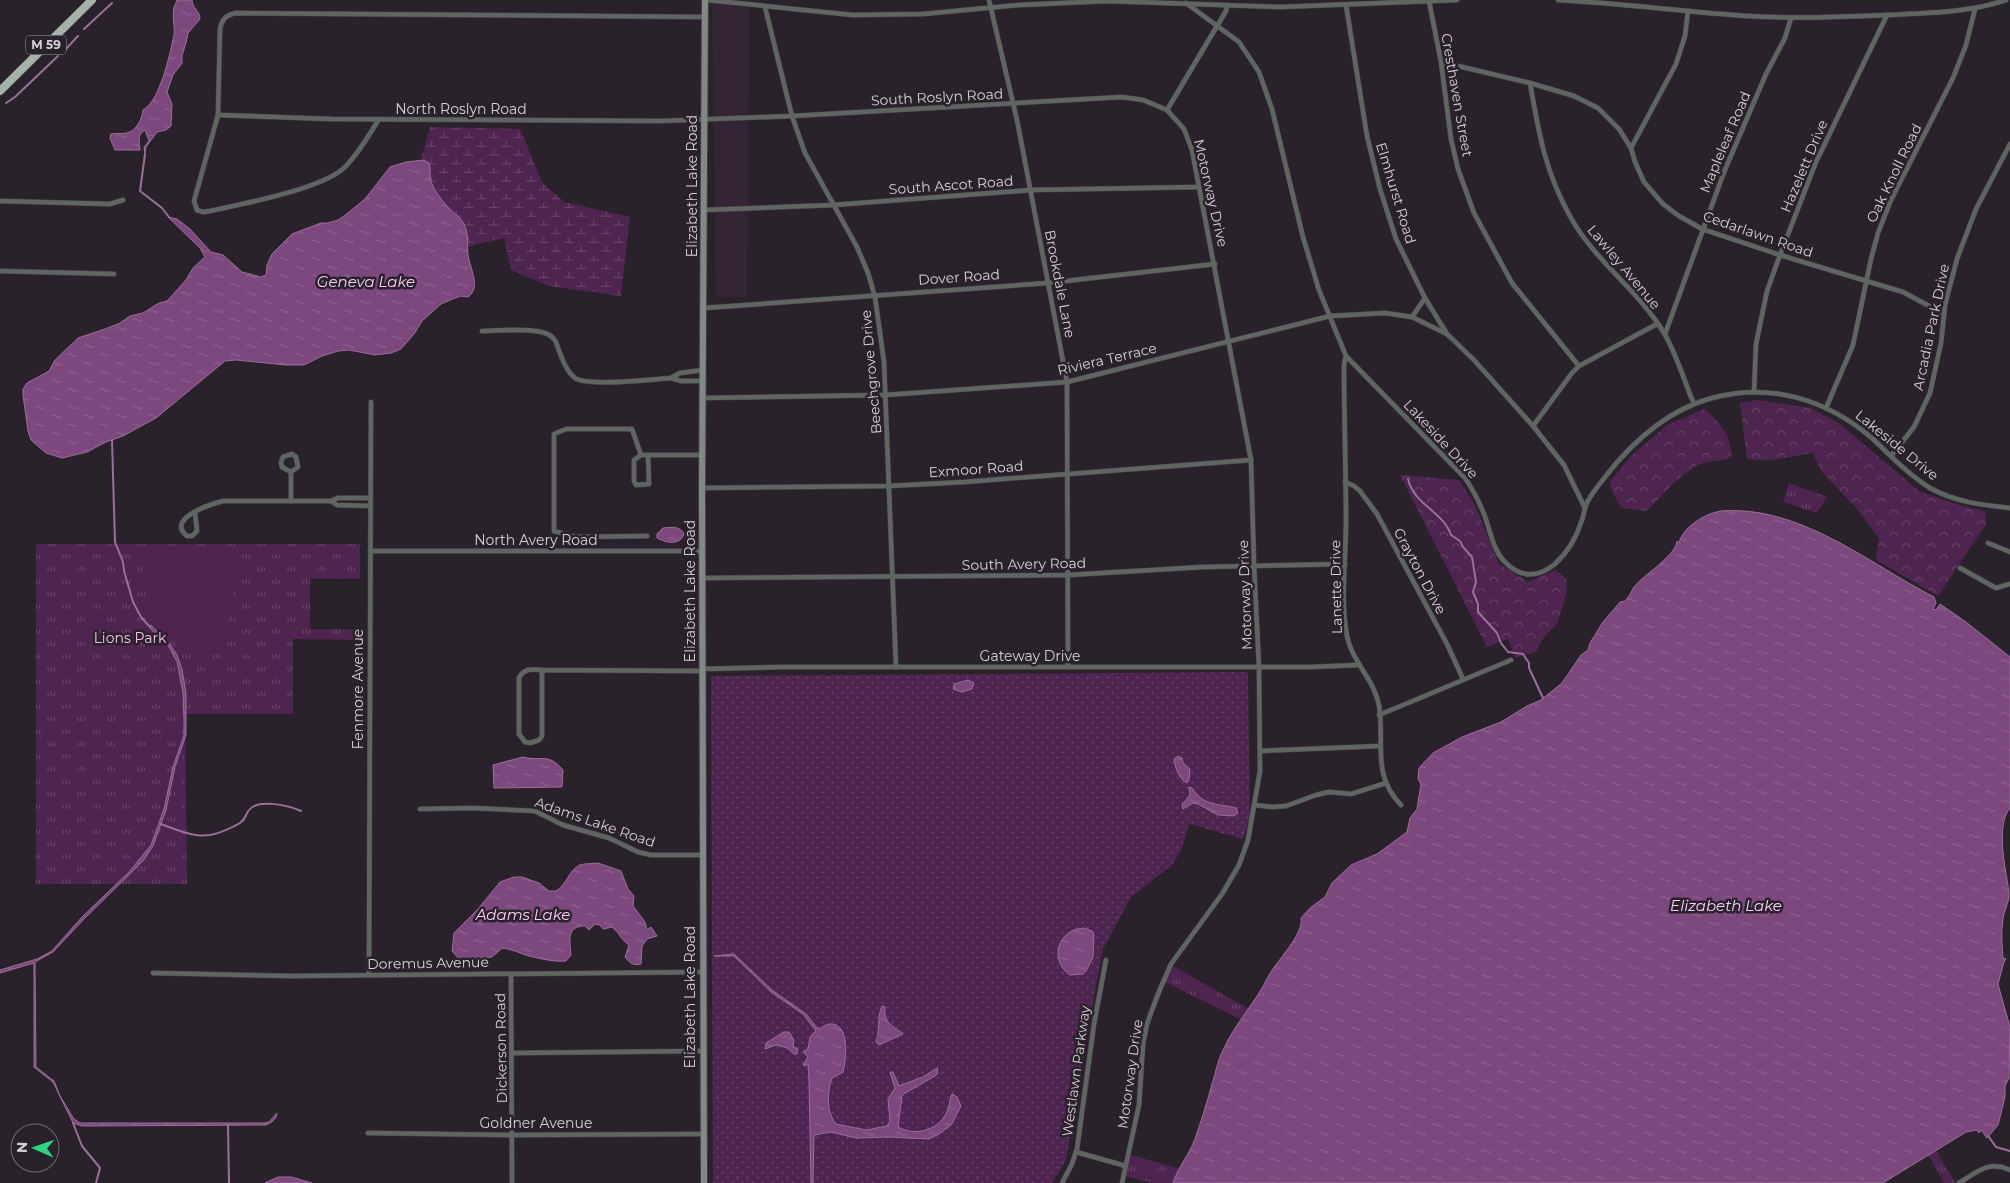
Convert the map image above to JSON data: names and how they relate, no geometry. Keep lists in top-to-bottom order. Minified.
{"streets":{"highway":["M 59"],"main road":["Elizabeth Lake Road"],"street":["Cresthaven Street","South Roslyn Road","North Roslyn Road","Mapleleaf Road","Hazelett Drive","Oak Knoll Road","South Ascot Road","Motorway Drive","Elmhurst Road","Cedarlawn Road","Lawley Avenue","Dover Road","Brookdale Lane","Arcadia Park Drive","Riviera Terrace","Beechgrove Drive","Lakeside Drive","Exmoor Road","North Avery Road","South Avery Road","Grayton Drive","Lanette Drive","Gateway Drive","Fenmore Avenue","Adams Lake Road","Doremus Avenue","Dickerson Road","Westlawn Parkway","Goldner Avenue"]},"crossings":[["Cresthaven Street","Cedarlawn Road"],["South Roslyn Road","North Roslyn Road"],["South Roslyn Road","Elizabeth Lake Road"],["South Roslyn Road","Motorway Drive"],["South Roslyn Road","Brookdale Lane"],["South Roslyn Road","Beechgrove Drive"],["North Roslyn Road","Elizabeth Lake Road"],["Mapleleaf Road","Cedarlawn Road"],["Mapleleaf Road","Lawley Avenue"],["Hazelett Drive","Cedarlawn Road"],["Hazelett Drive","Lakeside Drive"],["Oak Knoll Road","Cedarlawn Road"],["Oak Knoll Road","Lakeside Drive"],["South Ascot Road","Elizabeth Lake Road"],["South Ascot Road","Motorway Drive"],["South Ascot Road","Brookdale Lane"],["South Ascot Road","Beechgrove Drive"],["Elizabeth Lake Road","Dover Road"],["Elizabeth Lake Road","Riviera Terrace"],["Elizabeth Lake Road","Exmoor Road"],["Elizabeth Lake Road","North Avery Road"],["Elizabeth Lake Road","South Avery Road"],["Elizabeth Lake Road","Gateway Drive"],["Elizabeth Lake Road","Adams Lake Road"],["Elizabeth Lake Road","Doremus Avenue"],["Elizabeth Lake Road","Goldner Avenue"],["Motorway Drive","Dover Road"],["Motorway Drive","Riviera Terrace"],["Motorway Drive","Exmoor Road"],["Motorway Drive","South Avery Road"],["Motorway Drive","Gateway Drive"],["Elmhurst Road","Riviera Terrace"],["Elmhurst Road","Lakeside Drive"],["Cedarlawn Road","Lawley Avenue"],["Cedarlawn Road","Arcadia Park Drive"],["Lawley Avenue","Lakeside Drive"],["Dover Road","Brookdale Lane"],["Dover Road","Beechgrove Drive"],["Brookdale Lane","Riviera Terrace"],["Brookdale Lane","Exmoor Road"],["Brookdale Lane","South Avery Road"],["Brookdale Lane","Gateway Drive"],["Arcadia Park Drive","Lakeside Drive"],["Riviera Terrace","Beechgrove Drive"],["Riviera Terrace","Lakeside Drive"],["Beechgrove Drive","Exmoor Road"],["Beechgrove Drive","South Avery Road"],["Beechgrove Drive","Gateway Drive"],["Lakeside Drive","Lanette Drive"],["North Avery Road","Fenmore Avenue"],["South Avery Road","Lanette Drive"],["Grayton Drive","Lanette Drive"],["Lanette Drive","Gateway Drive"],["Fenmore Avenue","Doremus Avenue"],["Doremus Avenue","Dickerson Road"],["Dickerson Road","Goldner Avenue"]],"water":["Geneva Lake","Elizabeth Lake","Adams Lake"],"parks":["Lions Park"],"north":"left"}
